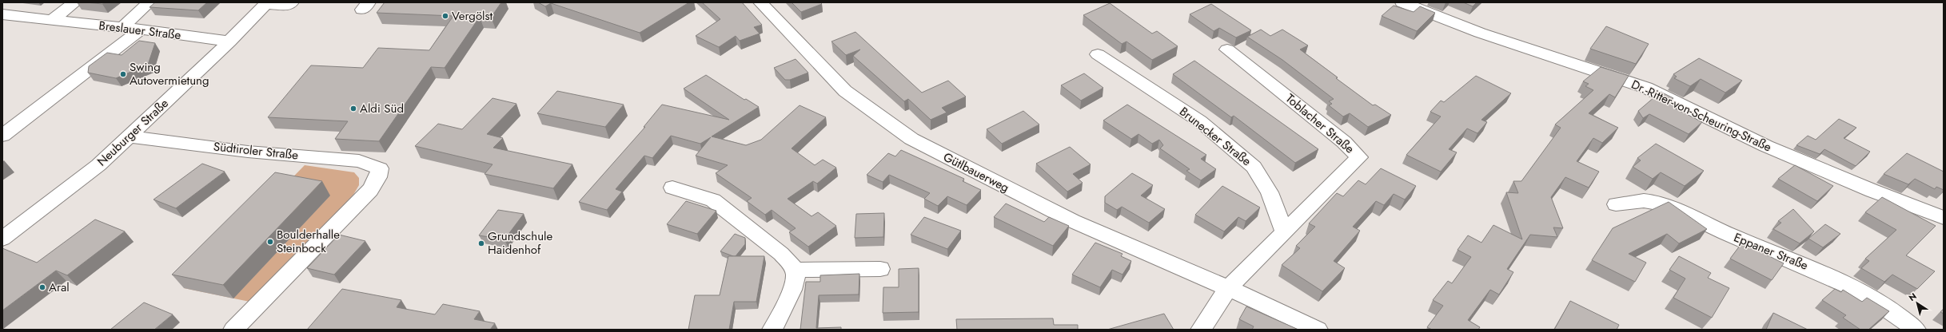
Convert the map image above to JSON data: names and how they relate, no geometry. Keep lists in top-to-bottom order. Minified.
{"streets":{"street":["Breslauer Straße","Dr.-Ritter-von-Scheuring-Straße","Toblacher Straße","Neuburger Straße","Brunecker Straße","Südtiroler Straße","Gütlbauerweg","Eppaner Straße"]},"crossings":[["Breslauer Straße","Neuburger Straße"],["Toblacher Straße","Brunecker Straße"],["Neuburger Straße","Südtiroler Straße"]],"places":["Vergölst","Swing Autovermietung","Aldi Süd","Boulderhalle Steinbock","Grundschule Haidenhof","Aral"],"north":"top left"}
